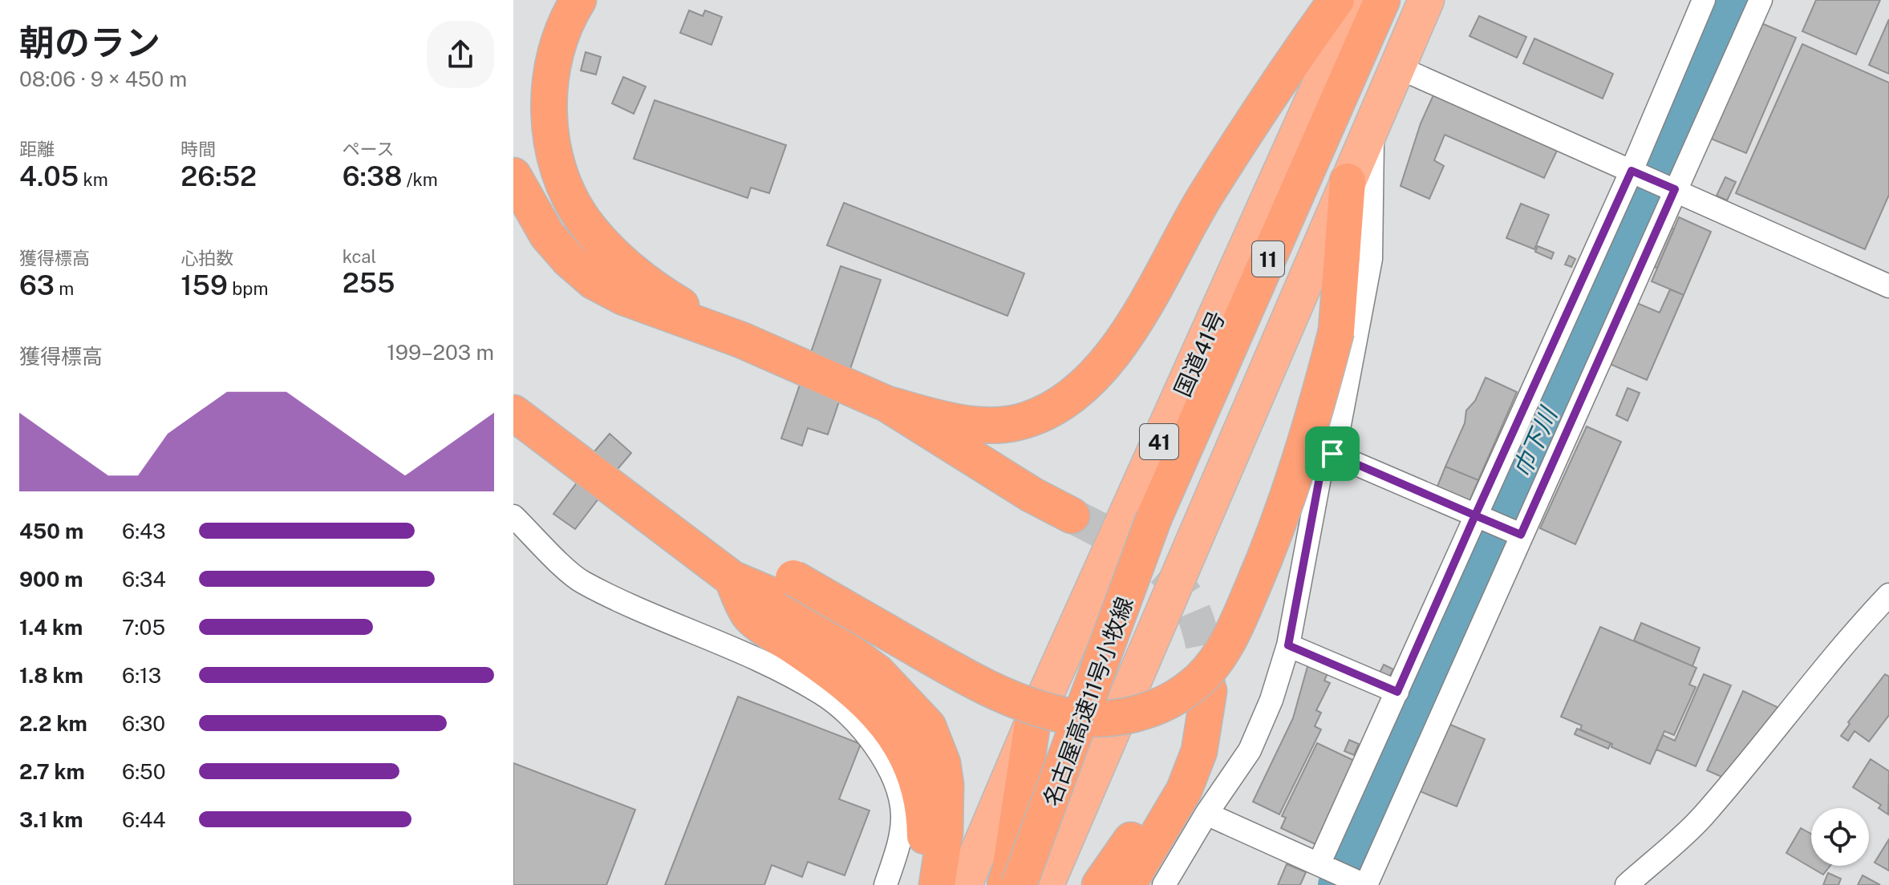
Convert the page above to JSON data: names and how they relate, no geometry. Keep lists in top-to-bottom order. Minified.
{"streets":{"highway":["11","国道41号","41","名古屋高速11号小牧線"]},"water":["巾下川"],"page":{"heading":["朝のラン","08:06 · 9 × 450 m"],"stats":[["距離","4.05 km"],["時間","26:52"],["ペース","6:38 /km"],["獲得標高","63 m"],["心拍数","159 bpm"],["kcal","255"]],"chart":["獲得標高","199–203 m"],"list":[{"name":"450 m","note":"6:43"},{"name":"900 m","note":"6:34"},{"name":"1.4 km","note":"7:05"},{"name":"1.8 km","note":"6:13"},{"name":"2.2 km","note":"6:30"},{"name":"2.7 km","note":"6:50"},{"name":"3.1 km","note":"6:44"}]}}
